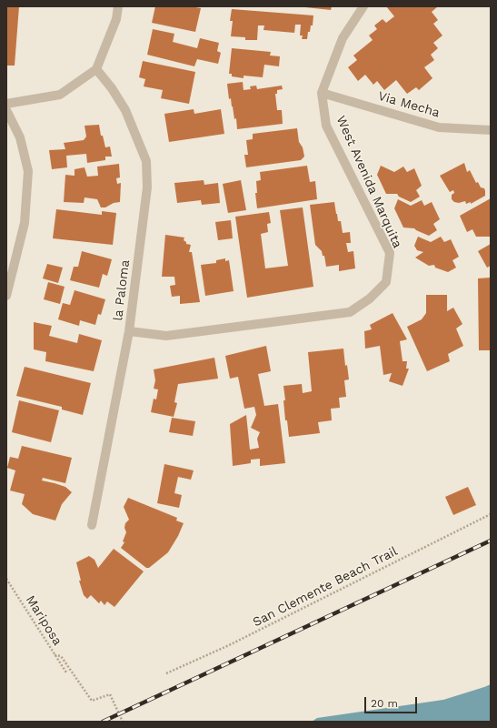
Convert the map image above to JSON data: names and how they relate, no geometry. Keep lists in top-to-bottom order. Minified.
{"streets":{"street":["Via Mecha","West Avenida Marquita","la Paloma"],"path":["San Clemente Beach Trail","Mariposa"]},"crossings":[["Via Mecha","West Avenida Marquita"],["West Avenida Marquita","la Paloma"]],"scale_bar":"20 m"}
